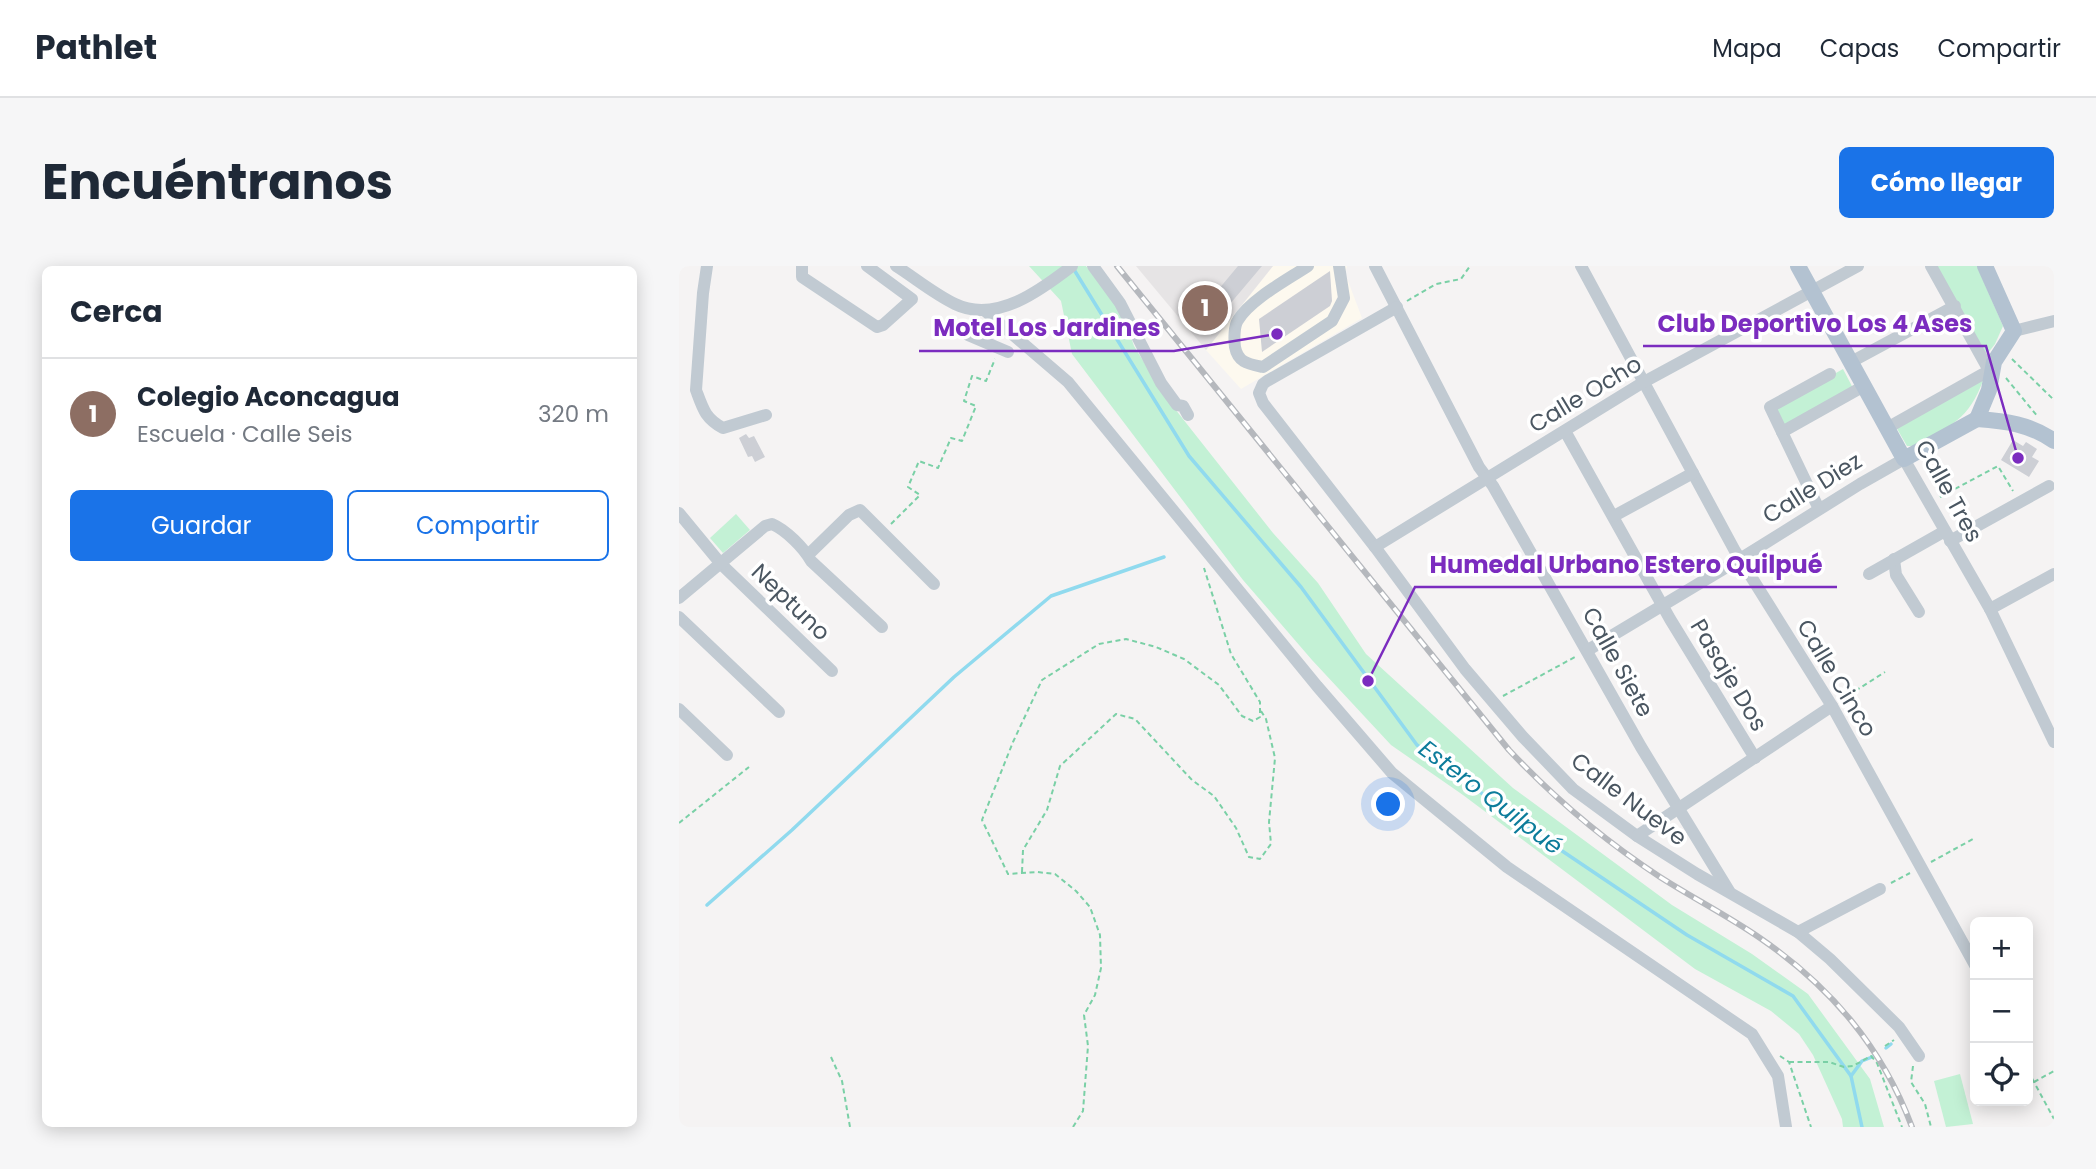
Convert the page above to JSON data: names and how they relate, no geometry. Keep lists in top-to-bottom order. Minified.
{"streets":{"main road":["Calle Diez","Calle Tres"],"street":["Calle Ocho","Neptuno","Calle Siete","Pasaje Dos","Calle Cinco","Calle Nueve"]},"crossings":[["Calle Ocho","Calle Tres"],["Calle Ocho","Calle Siete"],["Calle Ocho","Pasaje Dos"],["Calle Ocho","Calle Cinco"],["Calle Ocho","Calle Nueve"],["Calle Diez","Calle Tres"],["Calle Diez","Calle Siete"],["Calle Diez","Pasaje Dos"],["Calle Diez","Calle Cinco"],["Calle Siete","Calle Nueve"]],"water":["Estero Quilpué"],"places":["Motel Los Jardines","Club Deportivo Los 4 Ases","Humedal Urbano Estero Quilpué"],"page":{"header":"Pathlet","nav":["Mapa","Capas","Compartir"],"title":"Encuéntranos","buttons":["Cómo llegar",["Guardar","Compartir"]],"heading":"Cerca","pins":"1","list":[{"mark":"1","name":"Colegio Aconcagua","note":"Escuela · Calle Seis","value":"320 m"}],"map_buttons":["+","−"]}}
